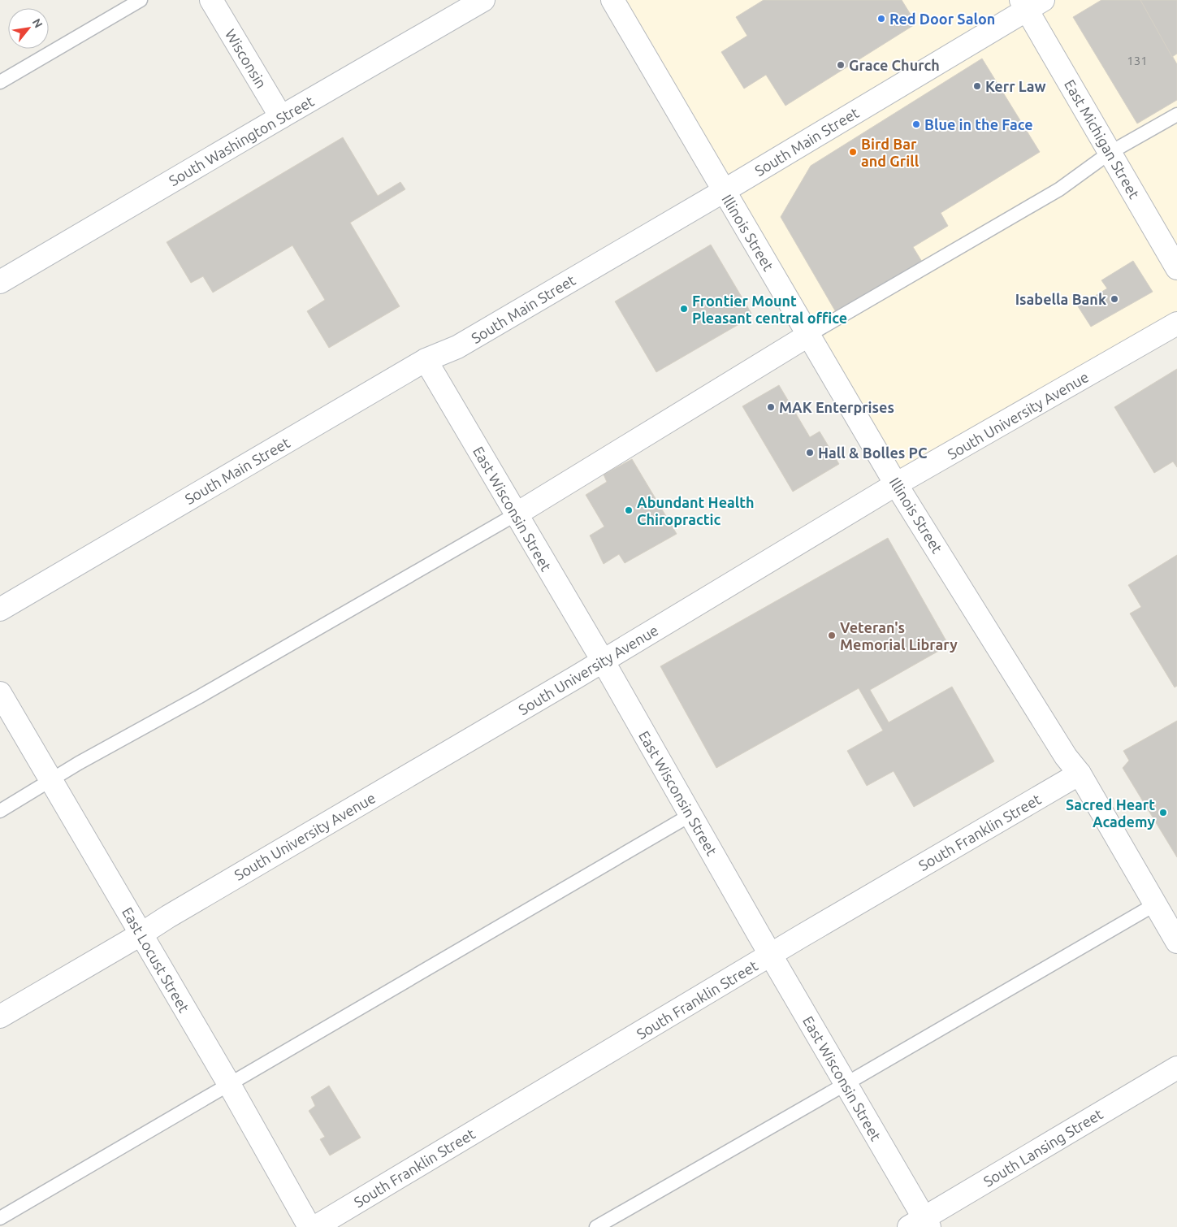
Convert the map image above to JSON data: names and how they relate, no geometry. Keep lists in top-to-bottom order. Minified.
{"streets":{"street":["Wisconsin","East Michigan Street","South Washington Street","South Main Street","Illinois Street","South University Avenue","East Wisconsin Street","South Franklin Street","East Locust Street","South Lansing Street"]},"crossings":[["Wisconsin","South Washington Street"],["East Michigan Street","South Main Street"],["South Main Street","Illinois Street"],["South Main Street","East Wisconsin Street"],["Illinois Street","South University Avenue"],["Illinois Street","South Franklin Street"],["South University Avenue","East Wisconsin Street"],["South University Avenue","East Locust Street"],["East Wisconsin Street","South Franklin Street"],["East Wisconsin Street","South Lansing Street"]],"places":["Red Door Salon","Grace Church","Kerr Law","Blue in the Face","Bird Bar and Grill","Isabella Bank","Frontier Mount Pleasant central office","MAK Enterprises","Hall & Bolles PC","Abundant Health Chiropractic","Veteran's Memorial Library","Sacred Heart Academy"],"house_numbers":["131"],"north":"top right"}
